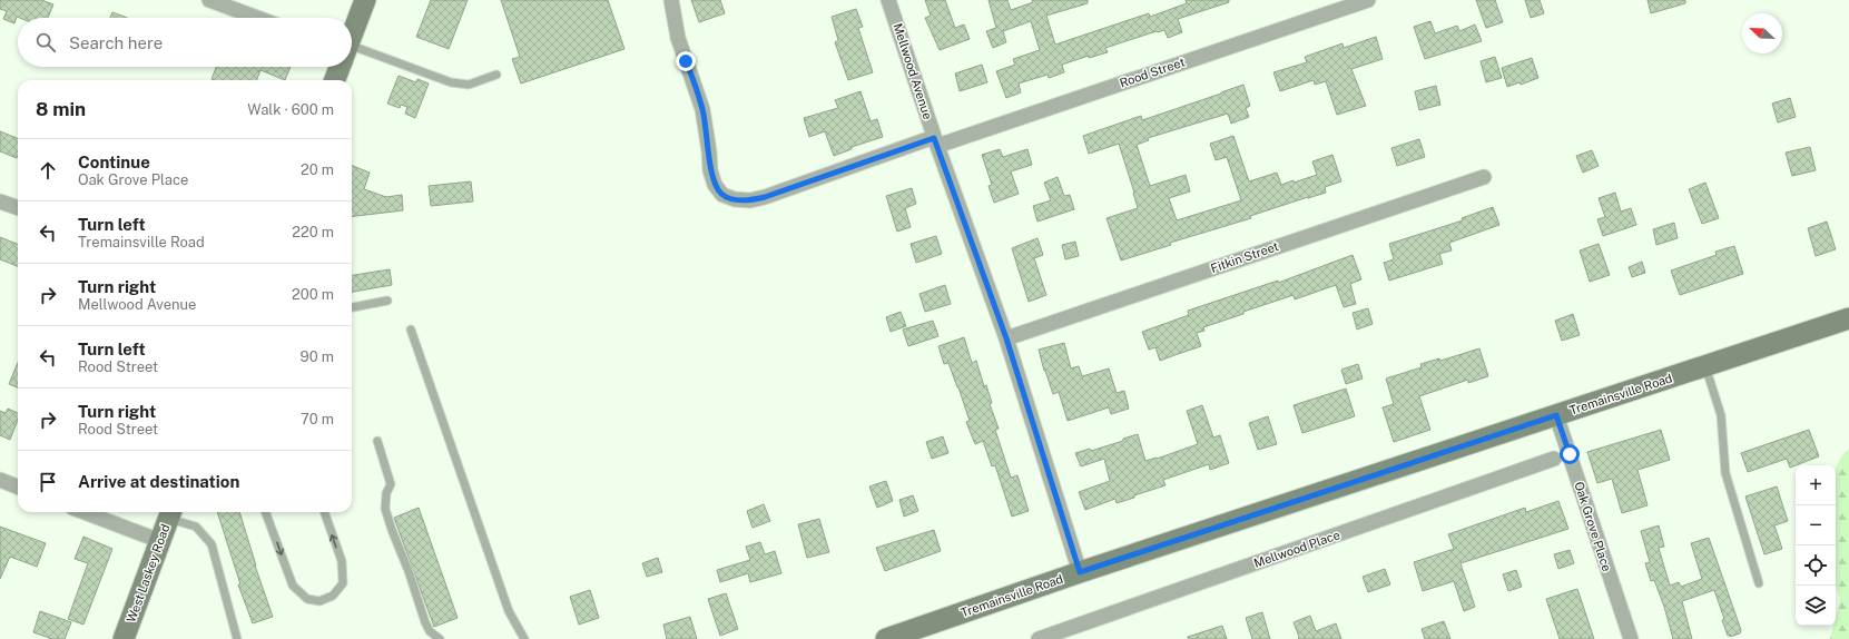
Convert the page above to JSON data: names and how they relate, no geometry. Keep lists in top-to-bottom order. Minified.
{"streets":{"street":["Mellwood Avenue","Rood Street","Fitkin Street","Tremainsville Road","Oak Grove Place","Mellwood Place","West Laskey Road"]},"crossings":[["Mellwood Avenue","Rood Street"],["Mellwood Avenue","Fitkin Street"],["Mellwood Avenue","Tremainsville Road"],["Tremainsville Road","Oak Grove Place"]],"north":"top left","page":{"search":"Search here","heading":["8 min","Walk · 600 m"],"list":[["Continue","Oak Grove Place","20 m"],["Turn left","Tremainsville Road","220 m"],["Turn right","Mellwood Avenue","200 m"],["Turn left","Rood Street","90 m"],["Turn right","Rood Street","70 m"],"Arrive at destination"],"map_buttons":["+","−"]}}
